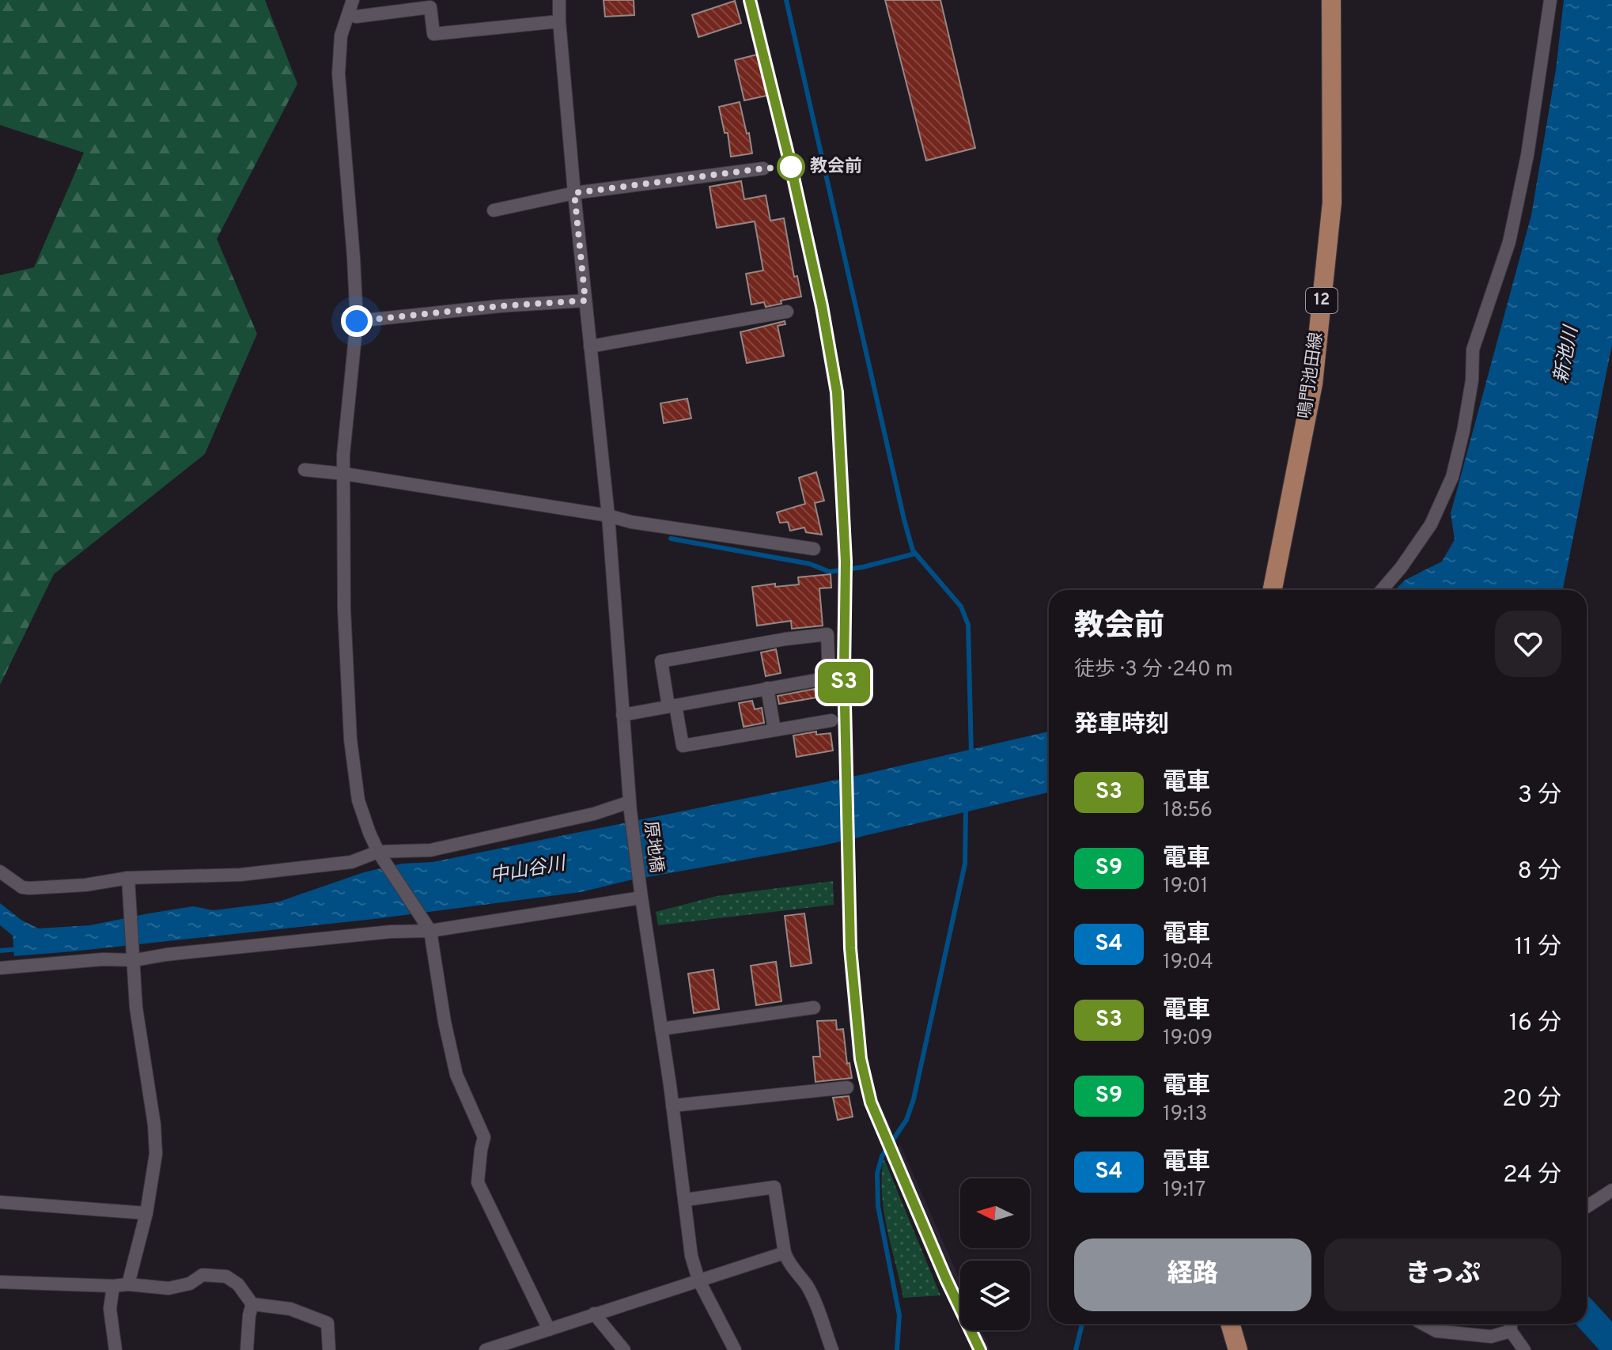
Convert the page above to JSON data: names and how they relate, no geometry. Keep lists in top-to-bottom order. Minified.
{"streets":{"main road":["12","鳴門池田線"],"street":["原地橋"]},"water":["新池川","中山谷川"],"places":["教会前"],"north":"left","page":{"on_map":"S3","heading":[["教会前","徒歩 · 3 分 · 240 m"],"発車時刻"],"list":[{"mark":"S3","name":"電車","note":"18:56","value":"3 分"},{"mark":"S9","name":"電車","note":"19:01","value":"8 分"},{"mark":"S4","name":"電車","note":"19:04","value":"11 分"},{"mark":"S3","name":"電車","note":"19:09","value":"16 分"},{"mark":"S9","name":"電車","note":"19:13","value":"20 分"},{"mark":"S4","name":"電車","note":"19:17","value":"24 分"}],"buttons":["経路","きっぷ"]}}
